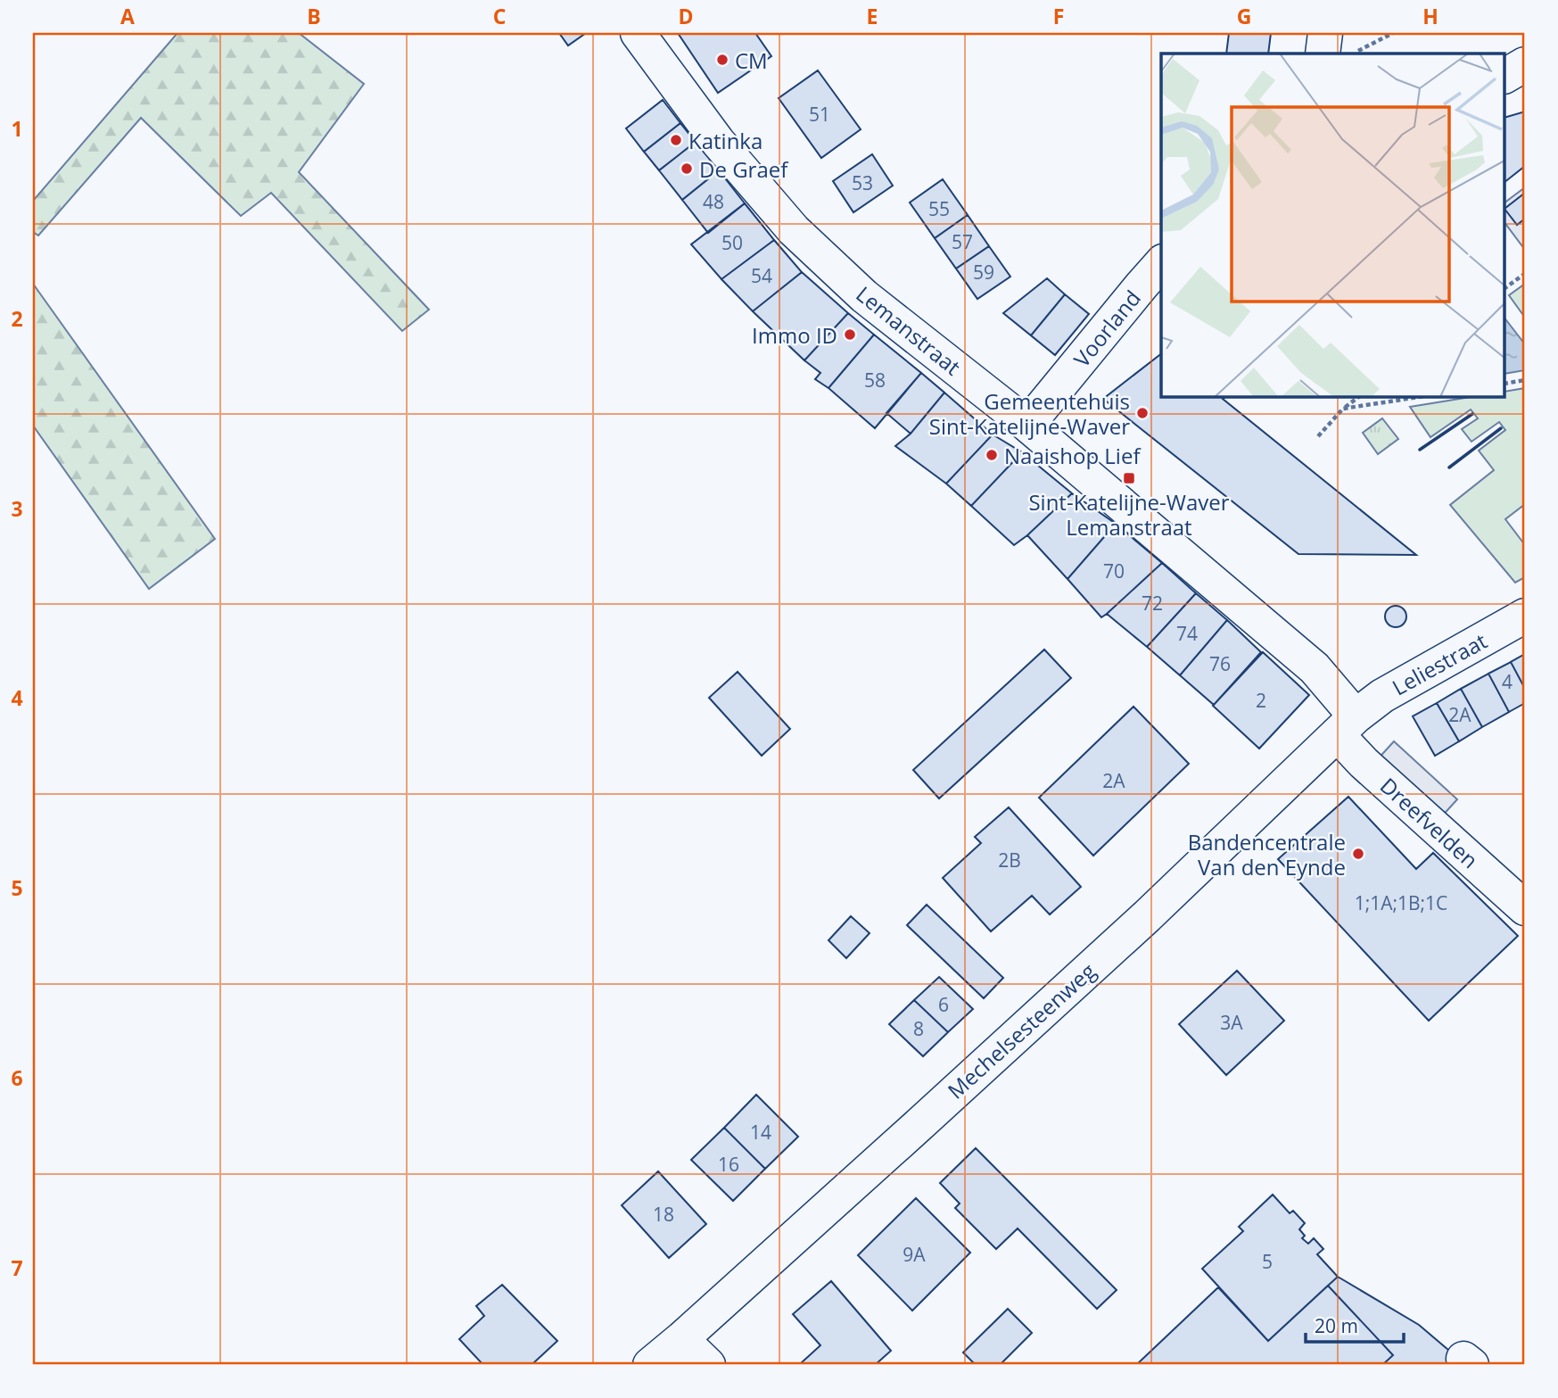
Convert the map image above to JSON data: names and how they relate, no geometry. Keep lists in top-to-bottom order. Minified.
{"streets":{"street":["Voorland","Lemanstraat","Leliestraat","Dreefvelden","Mechelsesteenweg"]},"crossings":[["Voorland","Lemanstraat"],["Lemanstraat","Leliestraat"],["Lemanstraat","Dreefvelden"],["Lemanstraat","Mechelsesteenweg"],["Leliestraat","Dreefvelden"],["Leliestraat","Mechelsesteenweg"],["Dreefvelden","Mechelsesteenweg"]],"places":{"other":["CM","Katinka","De Graef","Immo ID","Gemeentehuis Sint-Katelijne-Waver","Naaishop Lief","Bandencentrale Van den Eynde"],"transit":["Sint-Katelijne-Waver Lemanstraat"]},"house_numbers":["51","53","48","55","57","50","59","54","58","70","72","74","76","4","2","2A","2A","2B","1;1A;1B;1C","6","3A","8","14","16","18","9A","5"],"scale_bar":"20 m","grid":{"columns":["A","B","C","D","E","F","G","H"],"rows":["1","2","3","4","5","6","7"]}}
